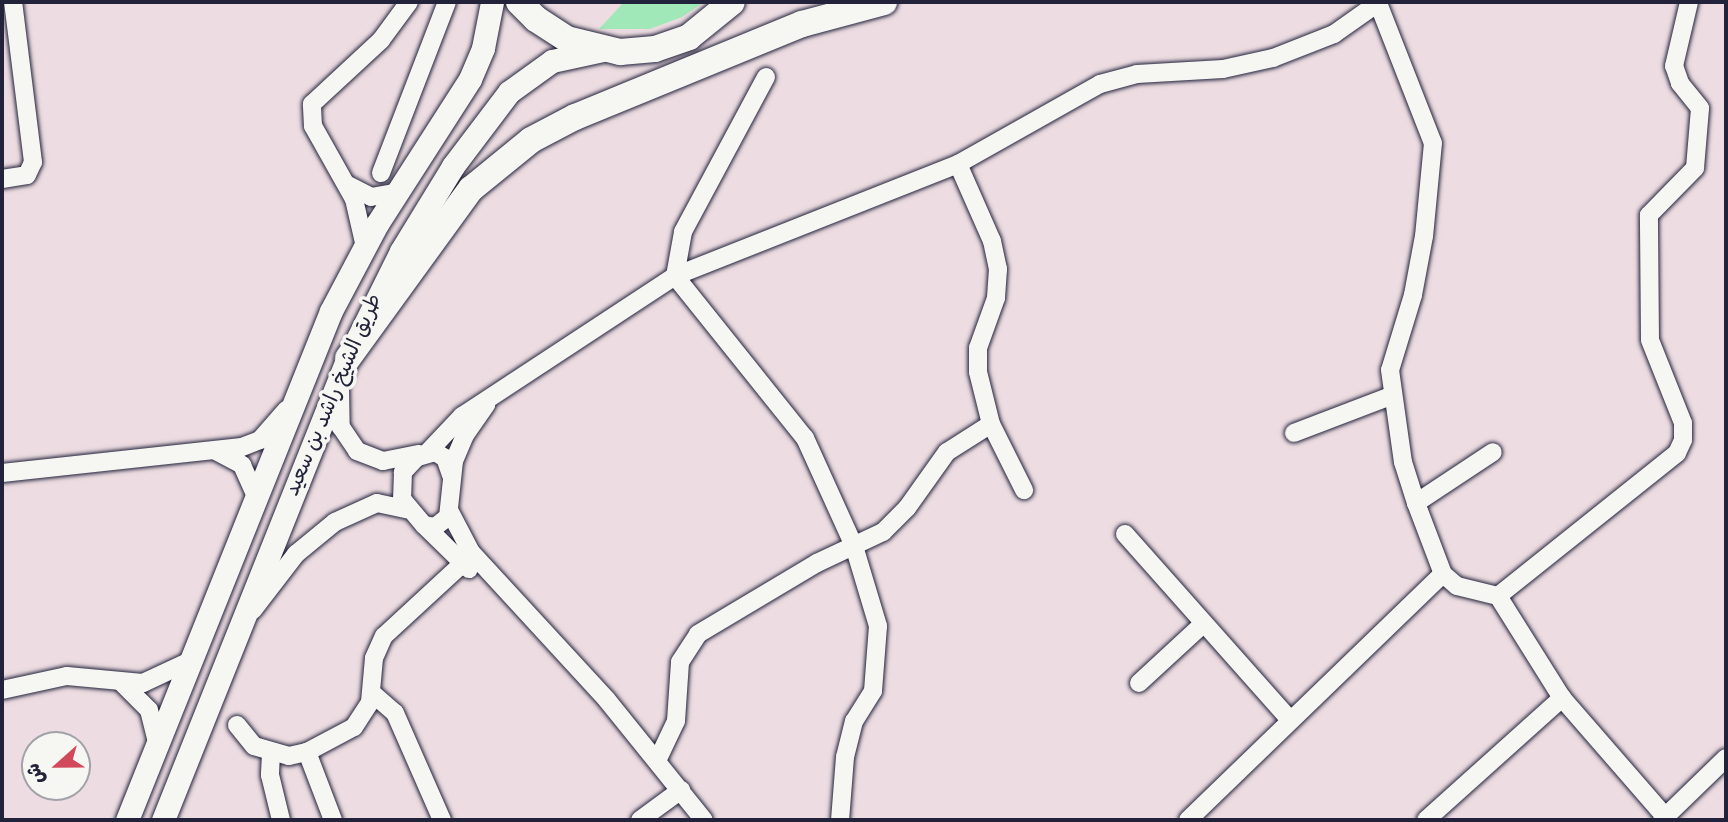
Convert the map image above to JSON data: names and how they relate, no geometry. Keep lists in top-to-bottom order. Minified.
{"streets":{"main road":["طريق الشيخ راشد بن سعيد"]},"north":"left"}
